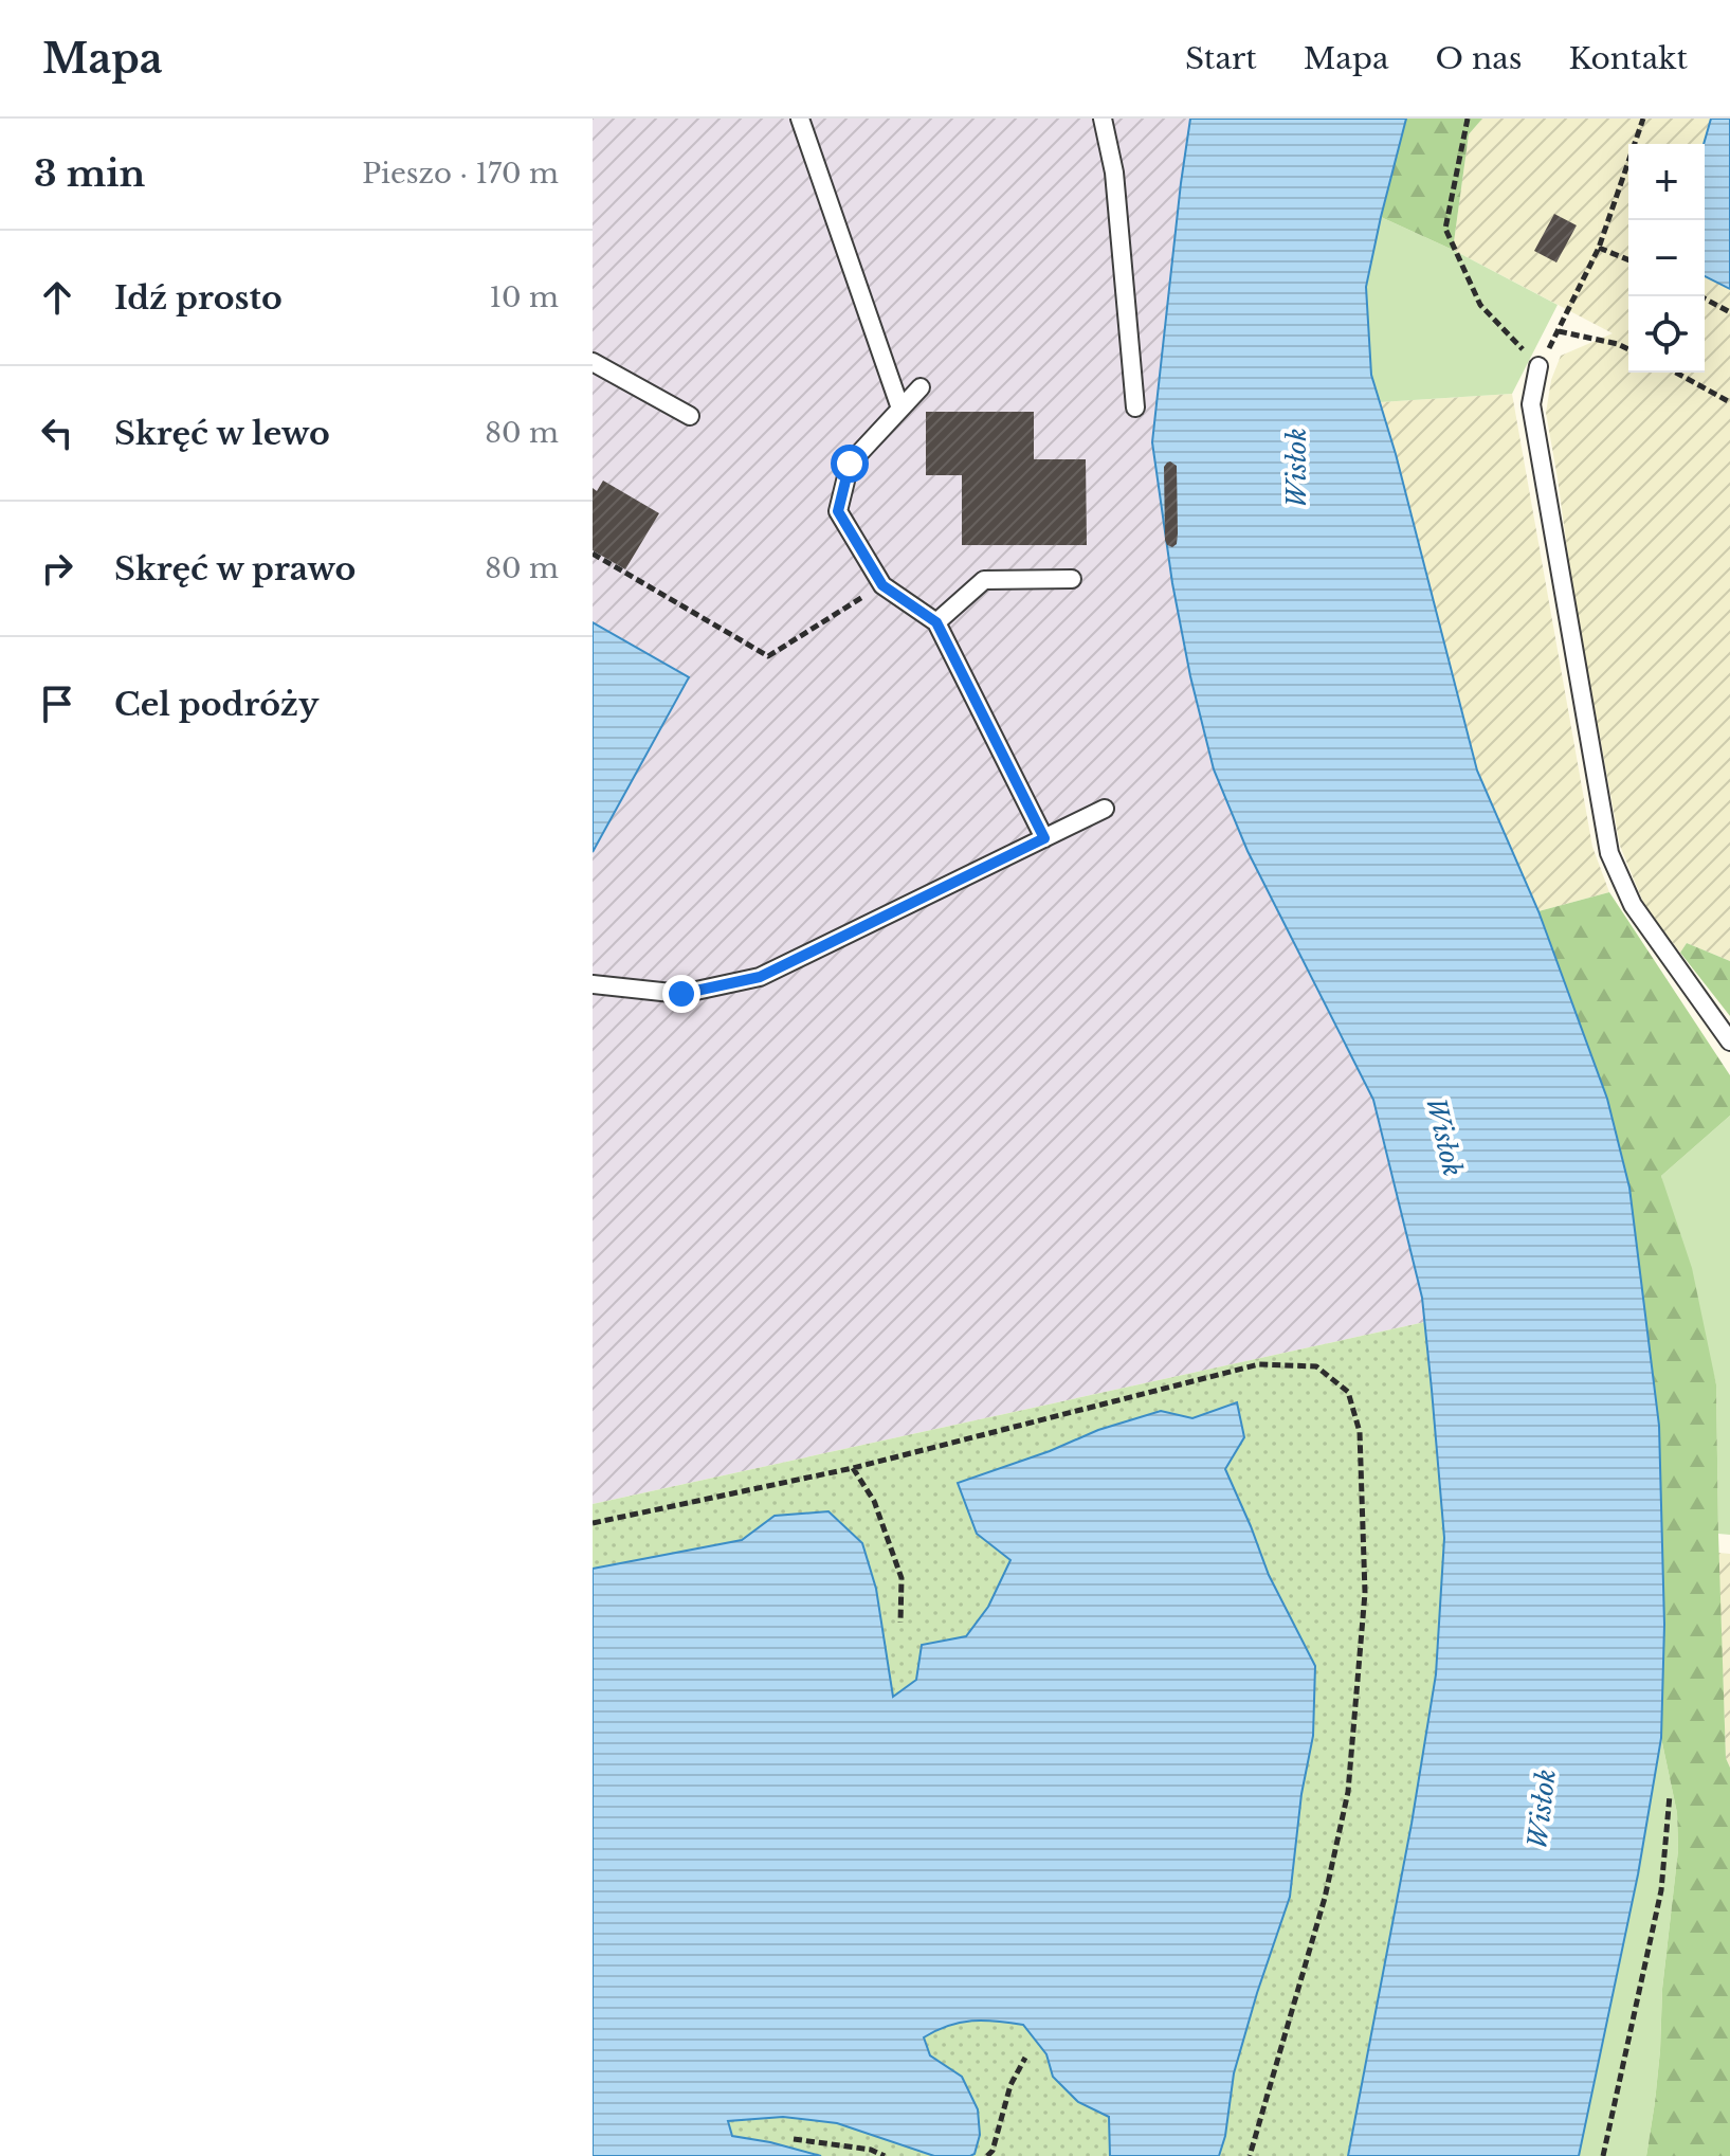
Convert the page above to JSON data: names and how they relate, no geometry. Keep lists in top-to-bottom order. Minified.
{"water":["Wisłok"],"page":{"header":"Mapa","nav":["Start","Mapa","O nas","Kontakt"],"heading":["3 min","Pieszo · 170 m"],"map_buttons":["+","−"],"list":[["Idź prosto","10 m"],["Skręć w lewo","80 m"],["Skręć w prawo","80 m"],"Cel podróży"]}}
